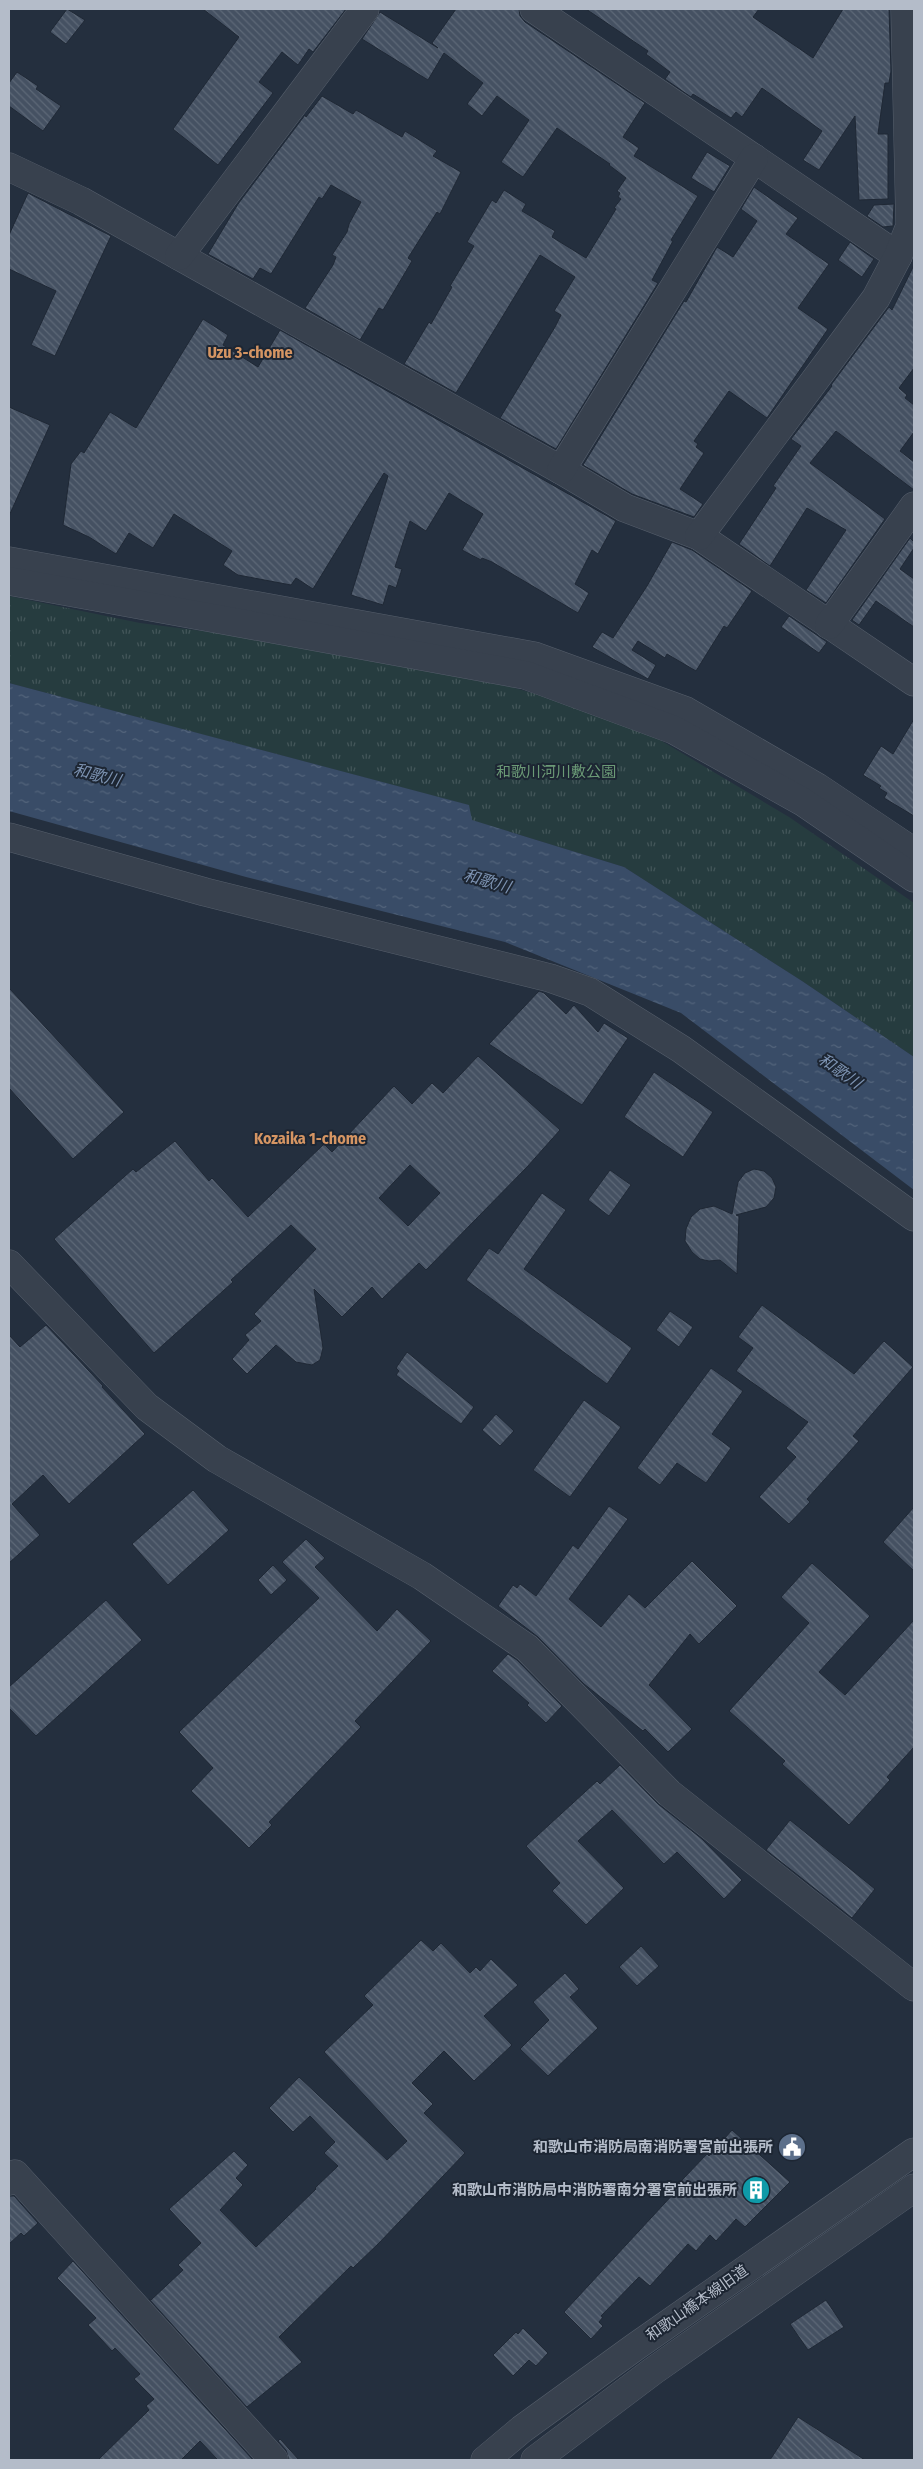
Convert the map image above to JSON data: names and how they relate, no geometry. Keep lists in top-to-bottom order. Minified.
{"streets":{"street":["和歌山橋本線旧道"]},"districts":["Uzu 3-chome","Kozaika 1-chome"],"water":["和歌川"],"parks":["和歌川河川敷公園"],"places":{"public building":["和歌山市消防局南消防署宮前出張所"],"building":["和歌山市消防局中消防署南分署宮前出張所"]}}
